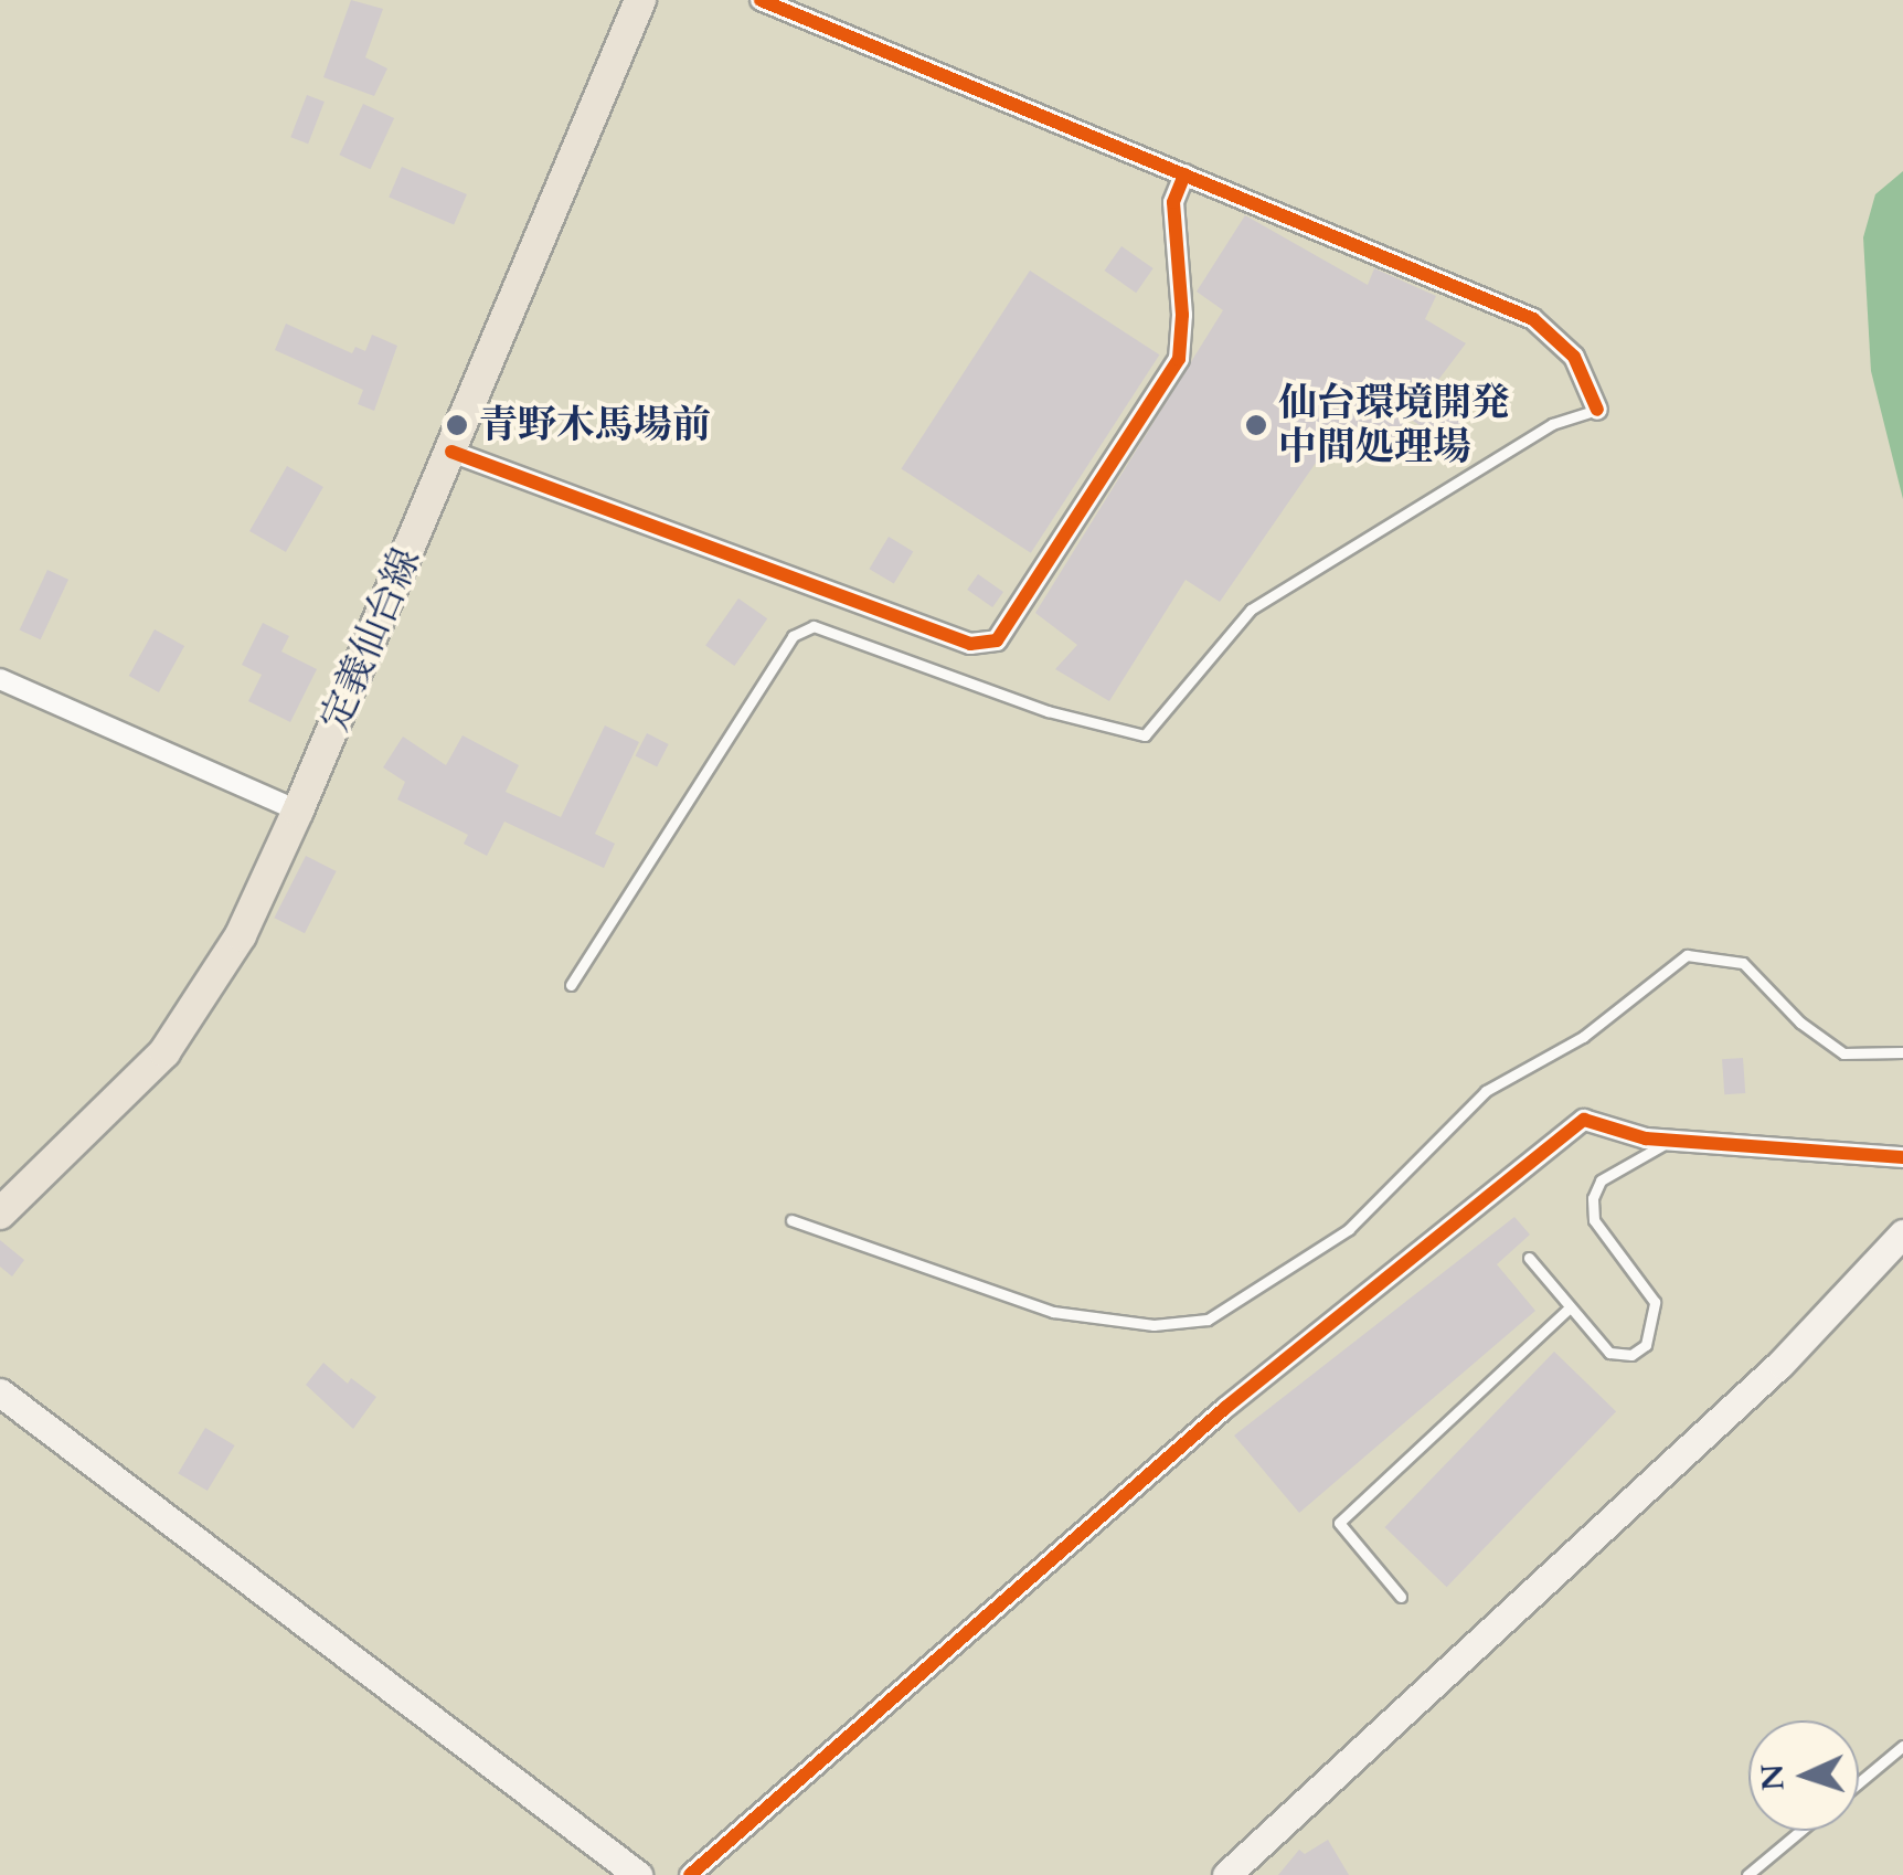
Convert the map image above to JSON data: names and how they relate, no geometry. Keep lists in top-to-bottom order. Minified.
{"streets":{"main road":["定義仙台線"]},"places":["青野木馬場前","仙台環境開発 中間処理場"],"north":"left"}
